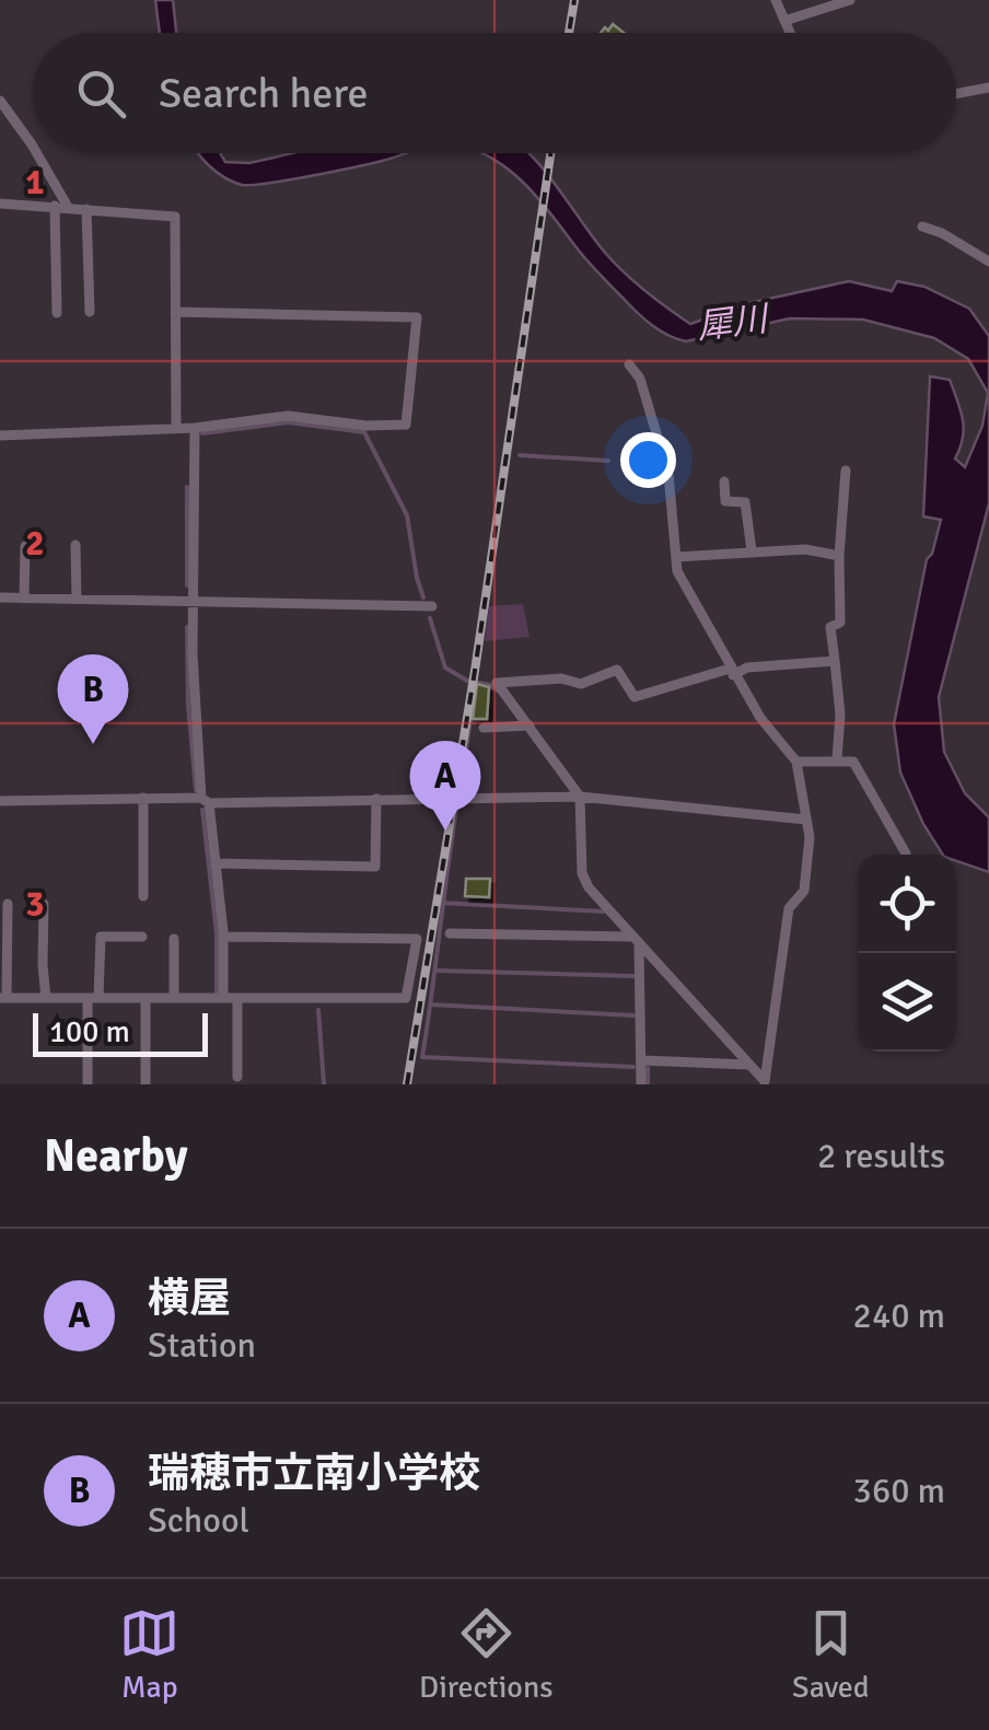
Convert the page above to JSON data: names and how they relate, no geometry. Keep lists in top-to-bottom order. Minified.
{"water":["犀川"],"scale_bar":"100 m","page":{"search":"Search here","pins":["B","A"],"scale":"100 m","heading":["Nearby","2 results"],"list":[{"mark":"A","name":"横屋","note":"Station","value":"240 m"},{"mark":"B","name":"瑞穂市立南小学校","note":"School","value":"360 m"}],"nav":["Map","Directions","Saved"]},"grid":{"rows":["1","2","3"]}}
